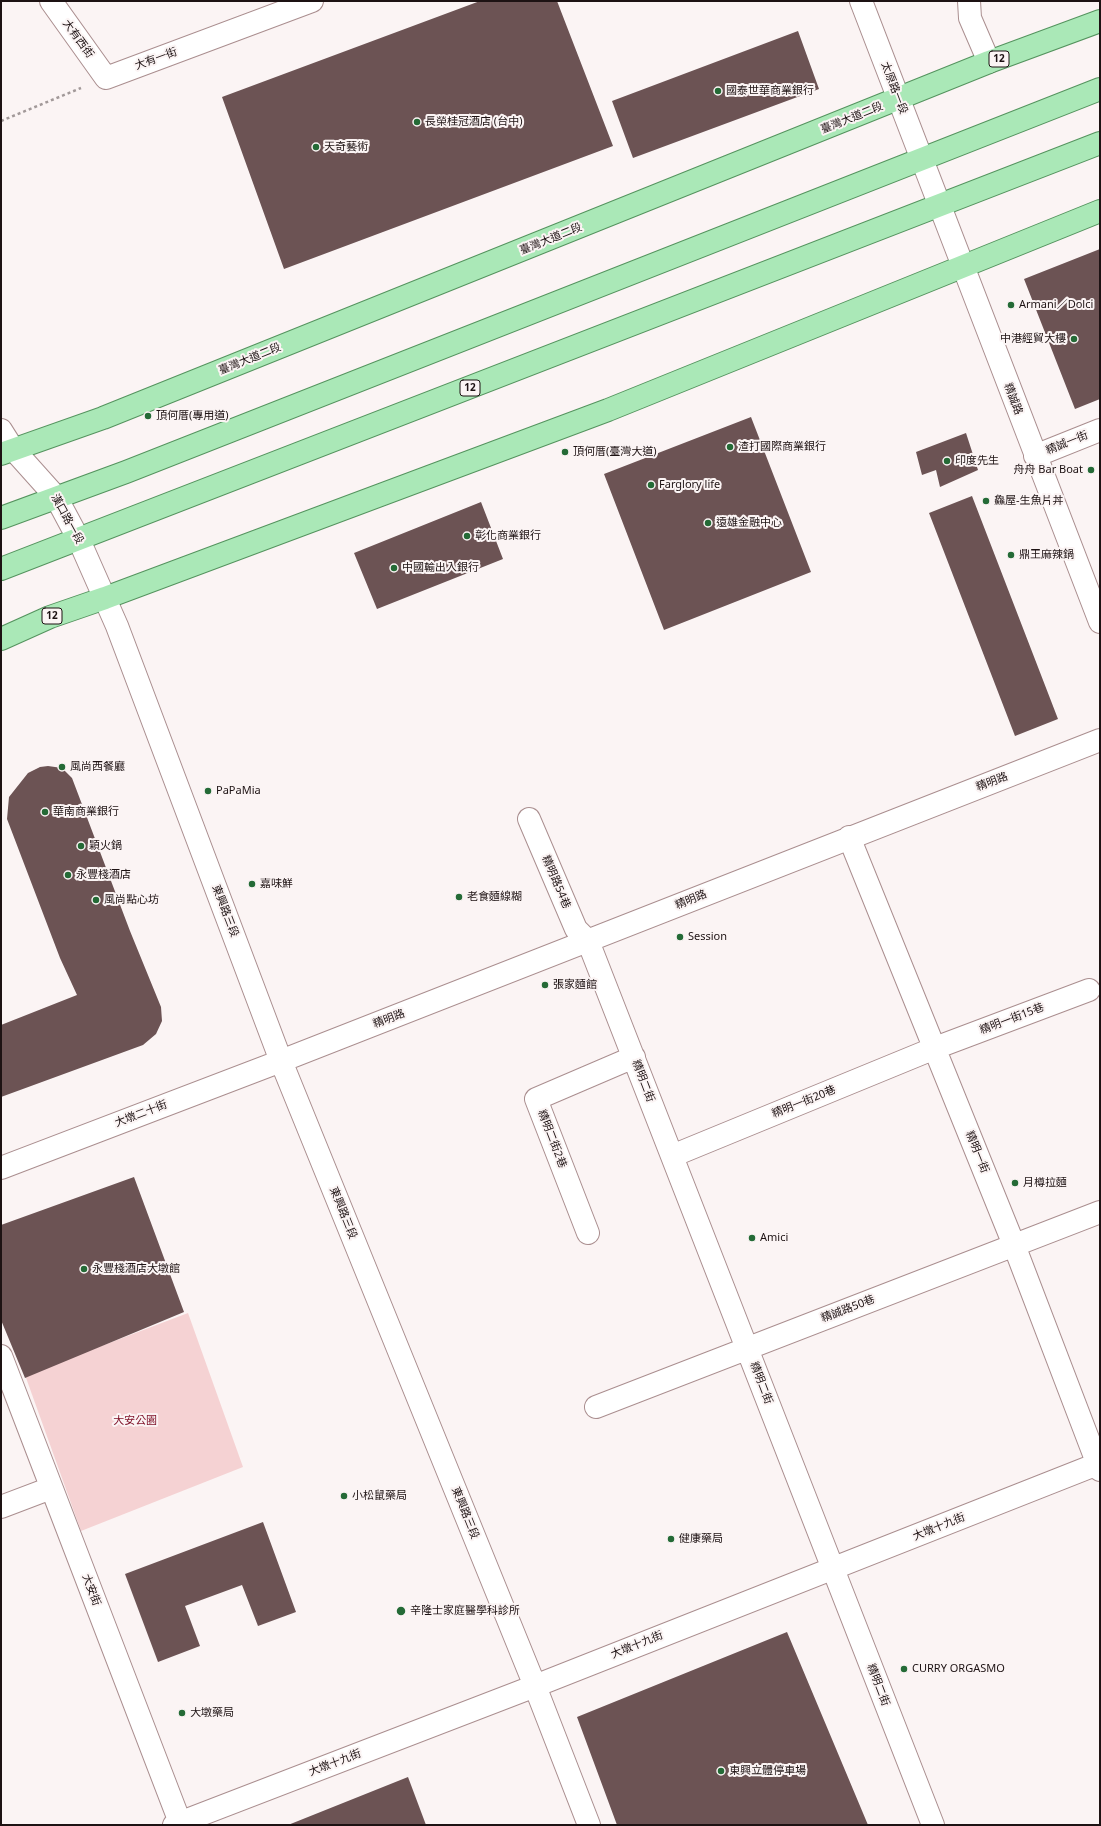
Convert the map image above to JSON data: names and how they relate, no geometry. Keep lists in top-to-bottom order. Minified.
{"streets":{"main road":["12","臺灣大道二段"],"street":["大有西街","大有一街","太原路一段","精誠路","精誠一街","漢口路一段","精明路","精明路54巷","東興路三段","精明一街15巷","精明二街","精明一街20巷","大墩二十街","精明二街2巷","精明一街","精誠路50巷","大墩十九街","大安街"]},"crossings":[["大有西街","大有一街"],["12","精誠路"],["12","漢口路一段"],["12","東興路三段"],["太原路一段","臺灣大道二段"],["太原路一段","精誠路"],["臺灣大道二段","漢口路一段"],["精誠路","精誠一街"],["漢口路一段","東興路三段"],["精明路","精明路54巷"],["精明路","東興路三段"],["精明路","精明二街"],["精明路","大墩二十街"],["精明路","精明一街"],["精明路54巷","精明二街"],["東興路三段","大墩二十街"],["東興路三段","大墩十九街"],["精明一街15巷","精明一街20巷"],["精明一街15巷","精明一街"],["精明二街","精明一街20巷"],["精明二街","精明二街2巷"],["精明二街","精誠路50巷"],["精明二街","大墩十九街"],["精明一街20巷","精明一街"],["精明一街","精誠路50巷"],["精明一街","大墩十九街"],["大墩十九街","大安街"]],"parks":["大安公園"],"places":["國泰世華商業銀行","長榮桂冠酒店 (台中)","天奇藝術","Armani／Dolci","中港經貿大樓","頂何厝(專用道)","渣打國際商業銀行","頂何厝(臺灣大道)","印度先生","舟舟 Bar Boat","Farglory life","鱻屋-生魚片丼","遠雄金融中心","彰化商業銀行","鼎王麻辣鍋","中國輸出入銀行","風尚西餐廳","PaPaMia","華南商業銀行","穎火鍋","永豐棧酒店","嘉味鮮","老食麵線糊","風尚點心坊","Session","張家麵館","月樽拉麵","Amici","永豐棧酒店大墩館","小松鼠藥局","健康藥局","辛隆士家庭醫學科診所","CURRY ORGASMO","大墩藥局","東興立體停車場"]}
